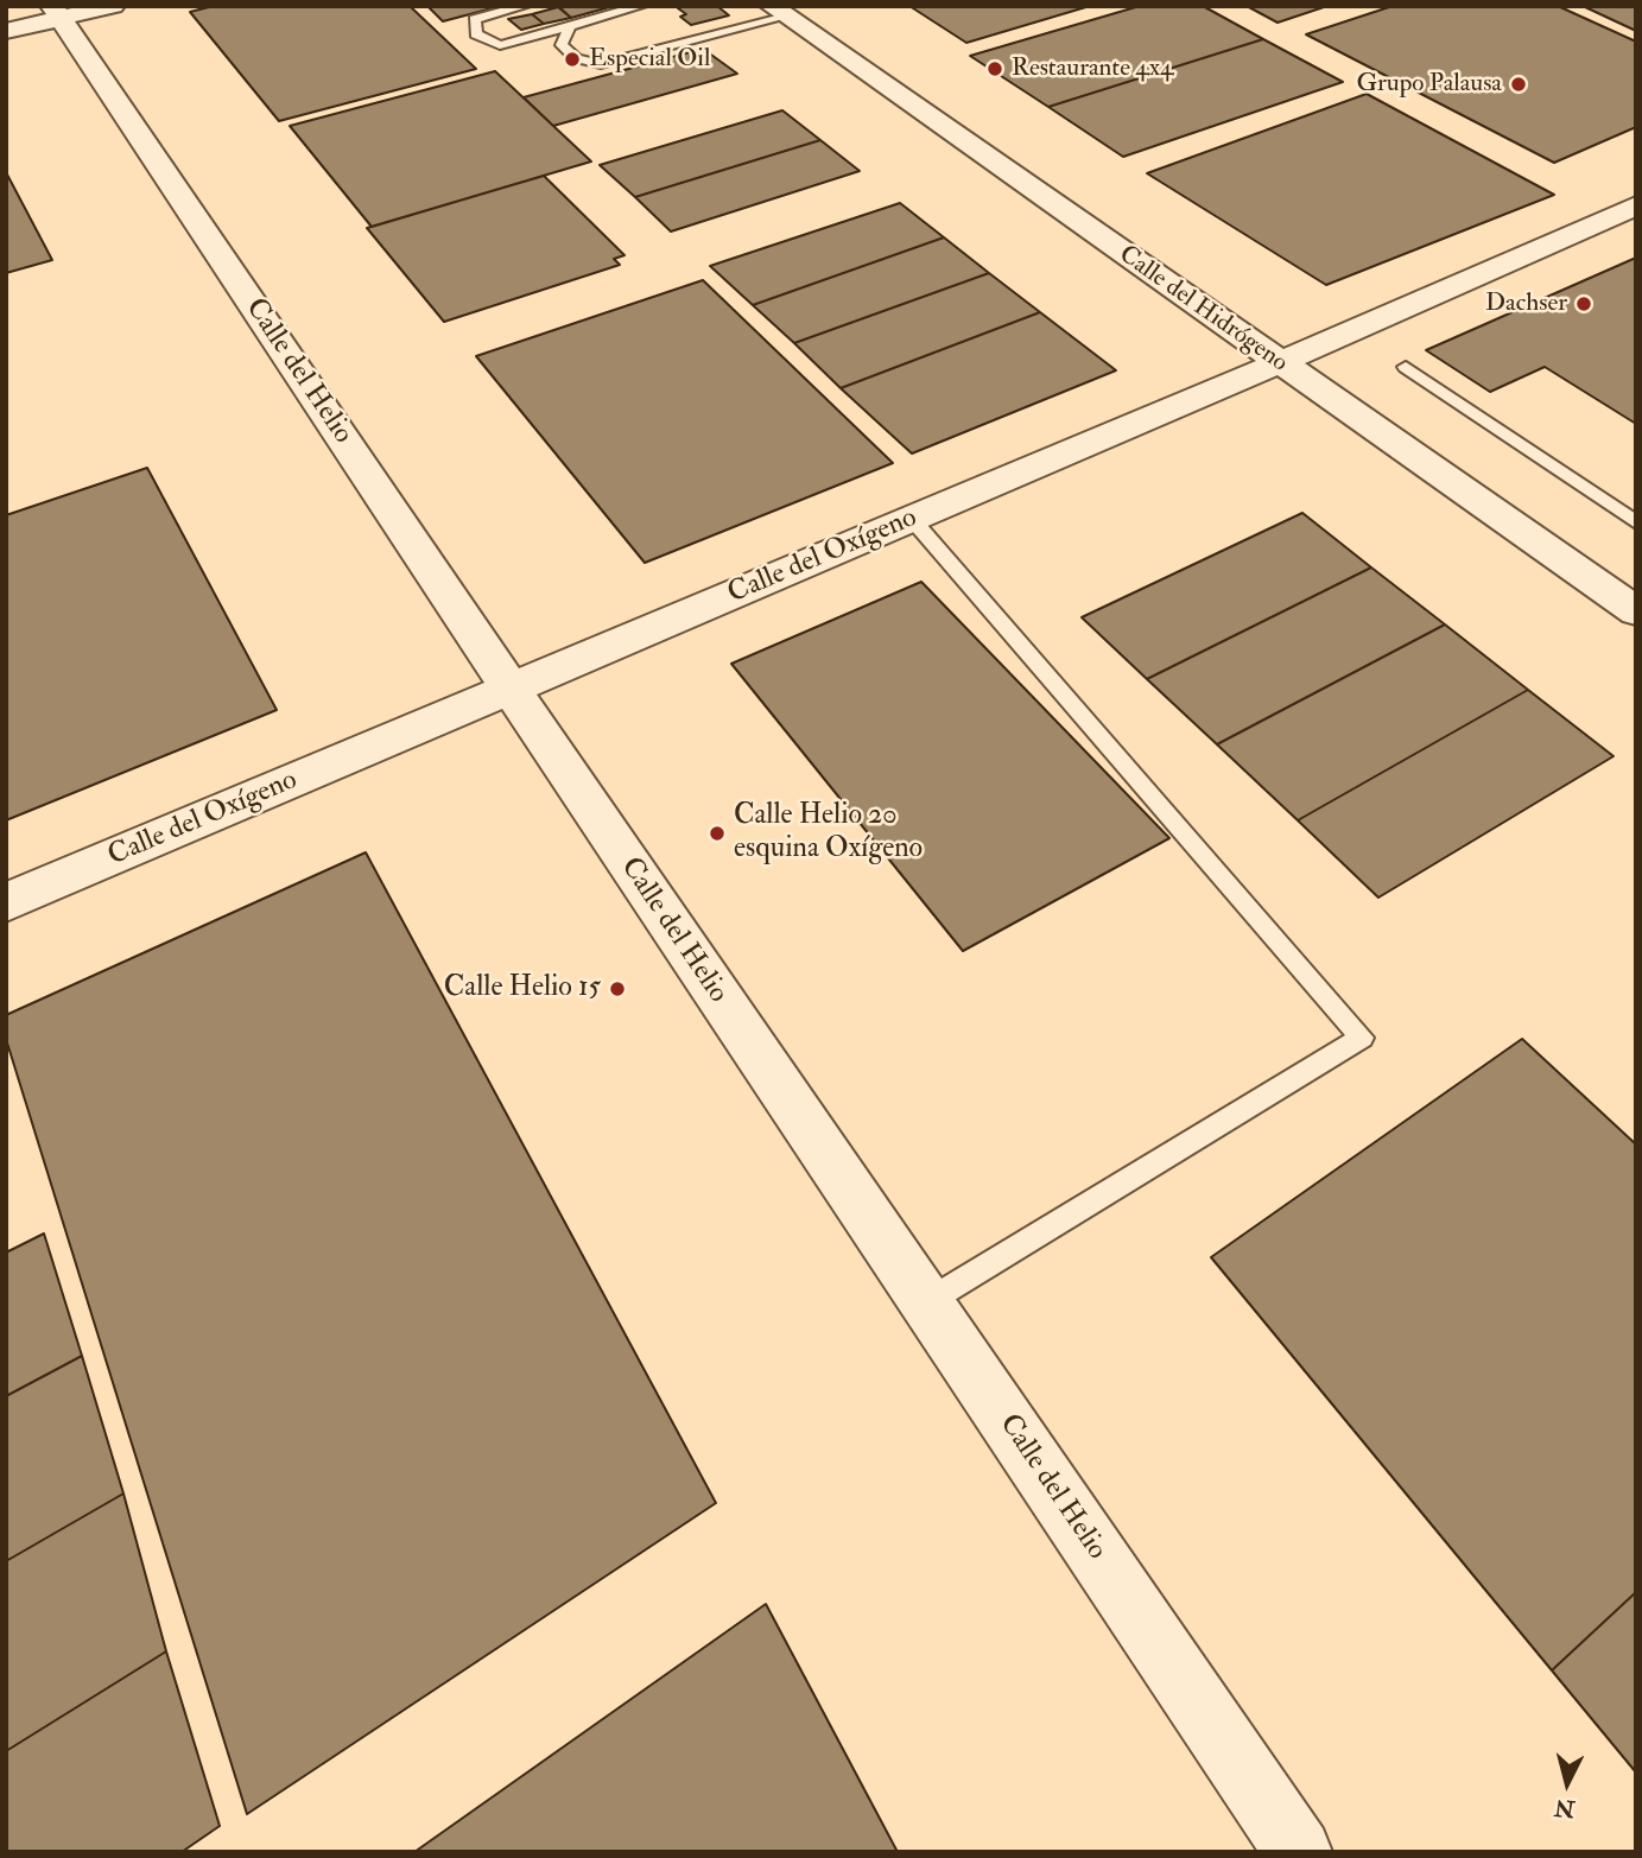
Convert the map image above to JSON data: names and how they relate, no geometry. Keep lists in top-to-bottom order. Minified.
{"streets":{"street":["Calle del Hidrógeno","Calle del Helio","Calle del Oxígeno"]},"crossings":[["Calle del Hidrógeno","Calle del Oxígeno"],["Calle del Helio","Calle del Oxígeno"]],"places":["Especial Oil","Restaurante 4x4","Grupo Palausa","Dachser","Calle Helio 20 esquina Oxígeno","Calle Helio 15"],"north":"bottom"}
